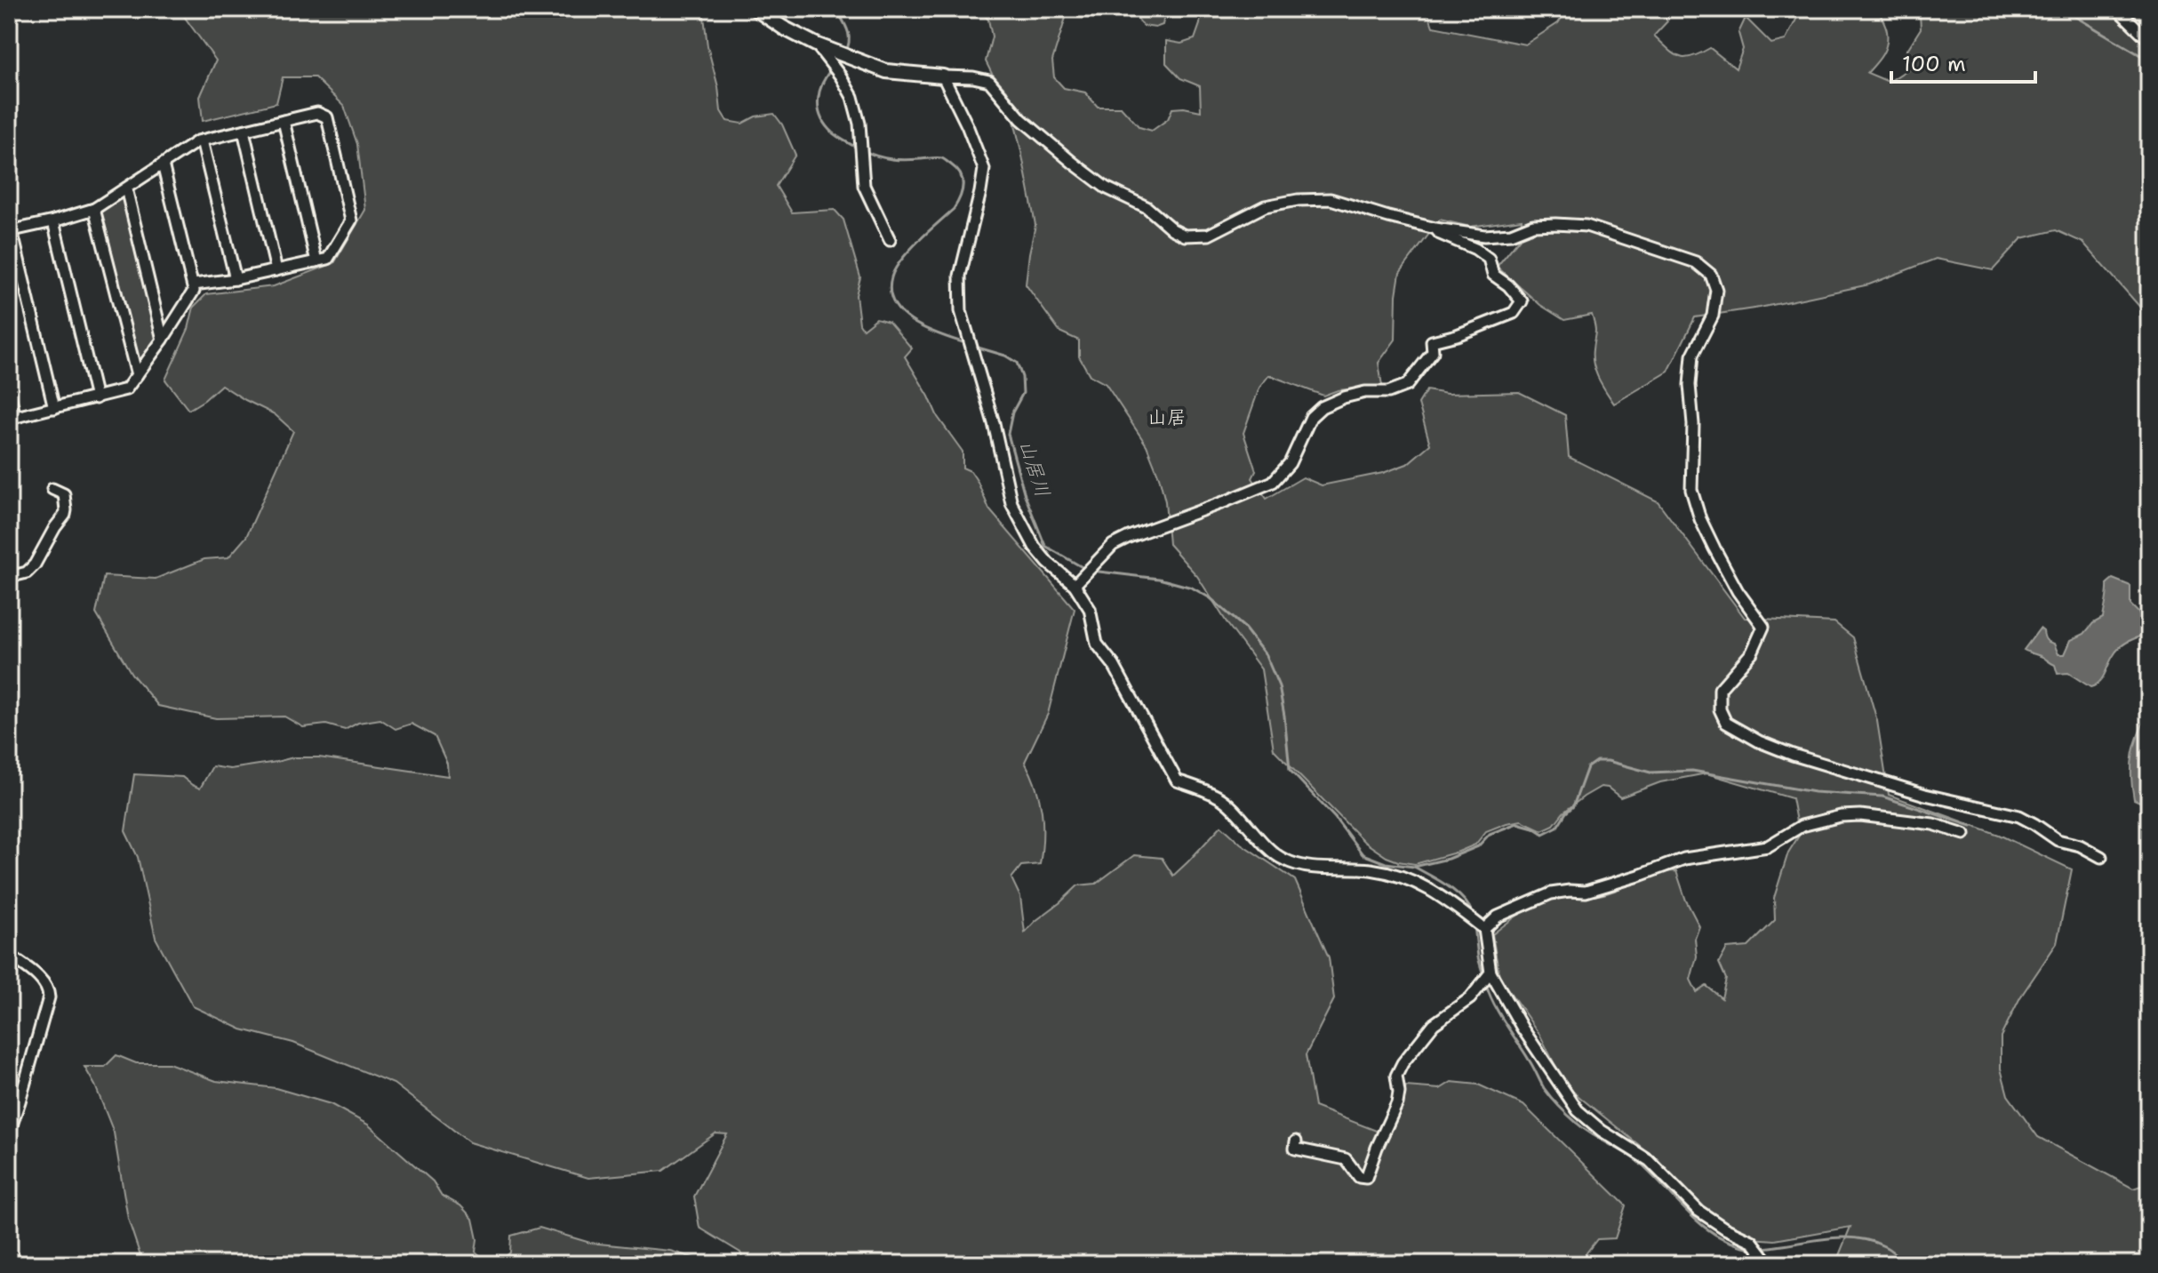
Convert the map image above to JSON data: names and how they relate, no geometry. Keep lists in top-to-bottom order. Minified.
{"districts":["山居"],"water":["山居川"],"scale_bar":"100 m"}
